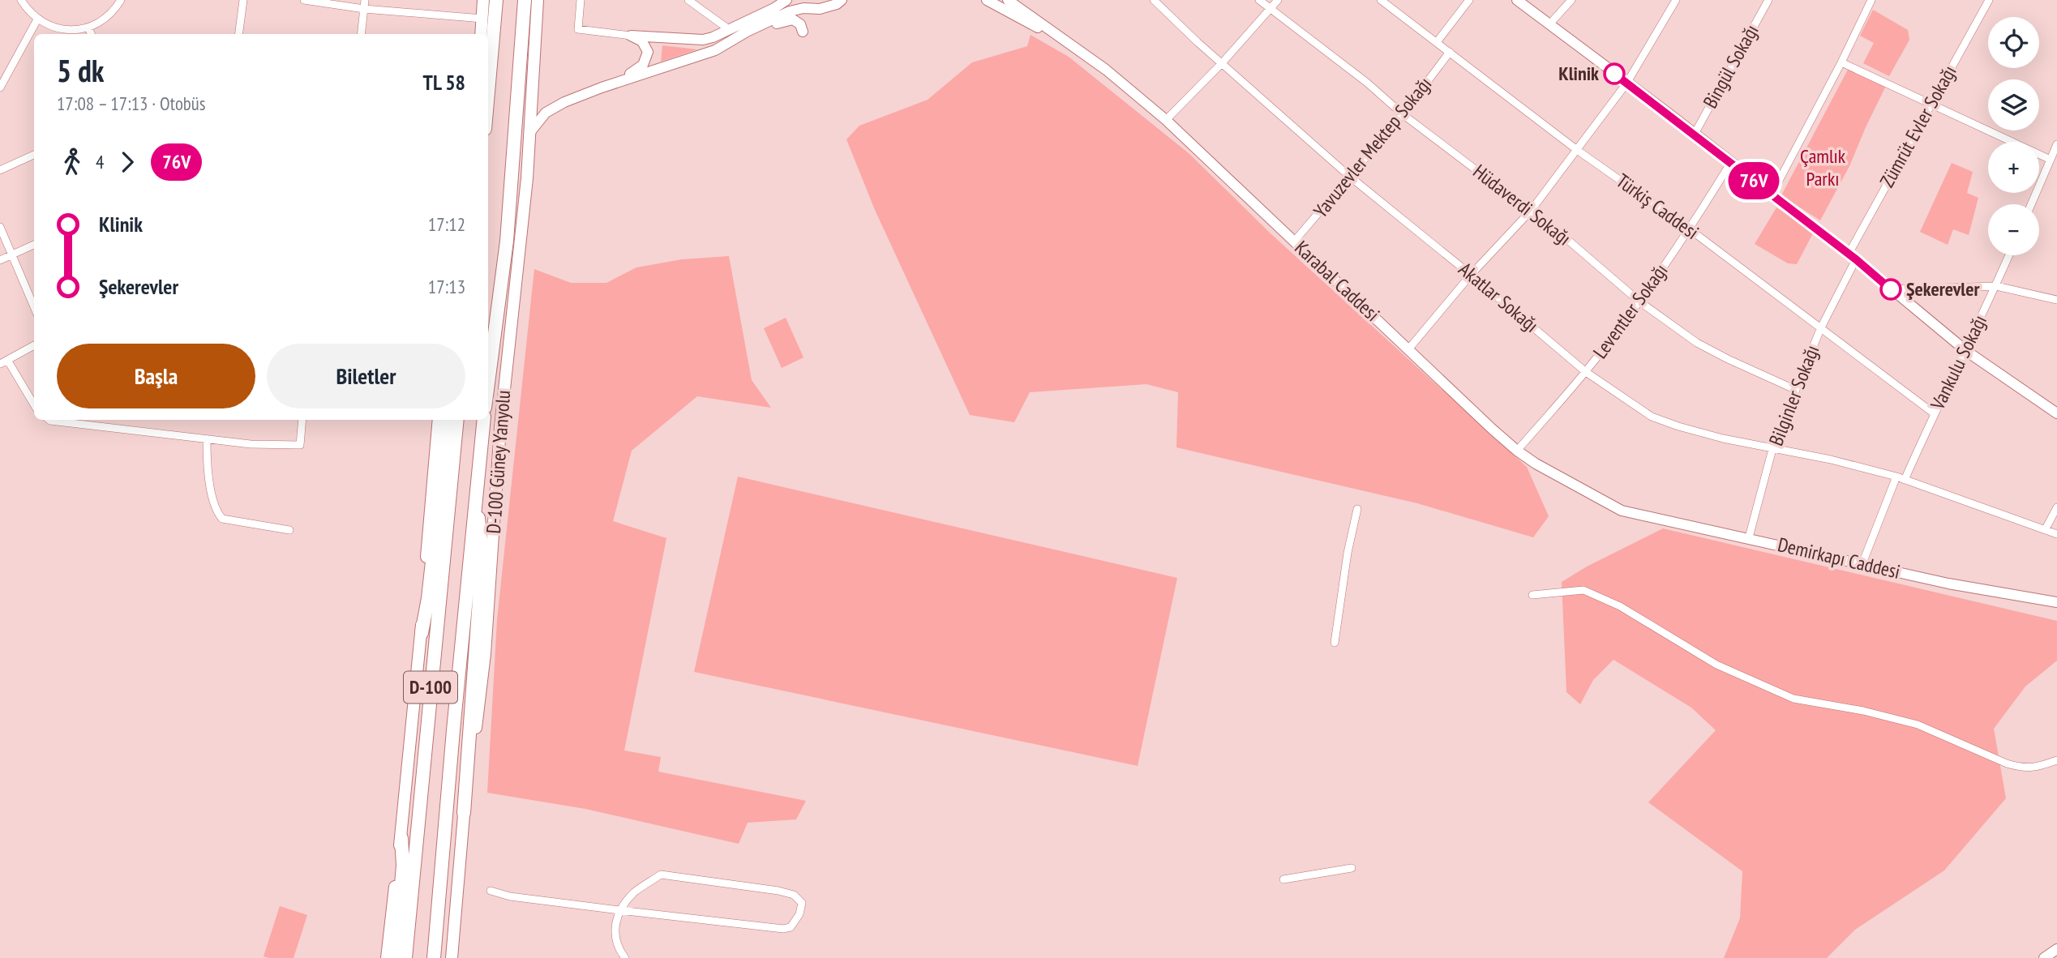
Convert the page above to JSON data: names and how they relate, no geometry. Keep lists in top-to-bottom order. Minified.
{"streets":{"highway":["D-100"],"main road":["Karabal Caddesi","D-100 Güney Yanyolu","Demirkapı Caddesi"],"street":["Bingül Sokağı","Zümrüt Evler Sokağı","Yavuzevler Mektep Sokağı","Hüdaverdi Sokağı","Türkiş Caddesi","Akatlar Sokağı","Leventler Sokağı","Vankulu Sokağı","Bilginler Sokağı"]},"crossings":[["Zümrüt Evler Sokağı","Bilginler Sokağı"],["Yavuzevler Mektep Sokağı","Hüdaverdi Sokağı"],["Yavuzevler Mektep Sokağı","Türkiş Caddesi"],["Yavuzevler Mektep Sokağı","Karabal Caddesi"],["Yavuzevler Mektep Sokağı","Akatlar Sokağı"],["Hüdaverdi Sokağı","Leventler Sokağı"],["Hüdaverdi Sokağı","Bilginler Sokağı"],["Türkiş Caddesi","Leventler Sokağı"],["Türkiş Caddesi","Vankulu Sokağı"],["Türkiş Caddesi","Bilginler Sokağı"],["Karabal Caddesi","Leventler Sokağı"],["Karabal Caddesi","Demirkapı Caddesi"],["Akatlar Sokağı","Leventler Sokağı"],["Akatlar Sokağı","Vankulu Sokağı"],["Akatlar Sokağı","Bilginler Sokağı"],["Vankulu Sokağı","Demirkapı Caddesi"],["Bilginler Sokağı","Demirkapı Caddesi"]],"parks":["Çamlık Parkı"],"places":["Klinik","Şekerevler"],"lines":["bus line 76V"],"page":{"on_map":"76V","map_buttons":["+","−"],"heading":["5 dk","17:08 – 17:13 · Otobüs","TL 58"],"legs":["4","76V"],"list":[{"name":"Klinik","value":"17:12"},{"name":"Şekerevler","value":"17:13"}],"buttons":["Başla","Biletler"]}}
